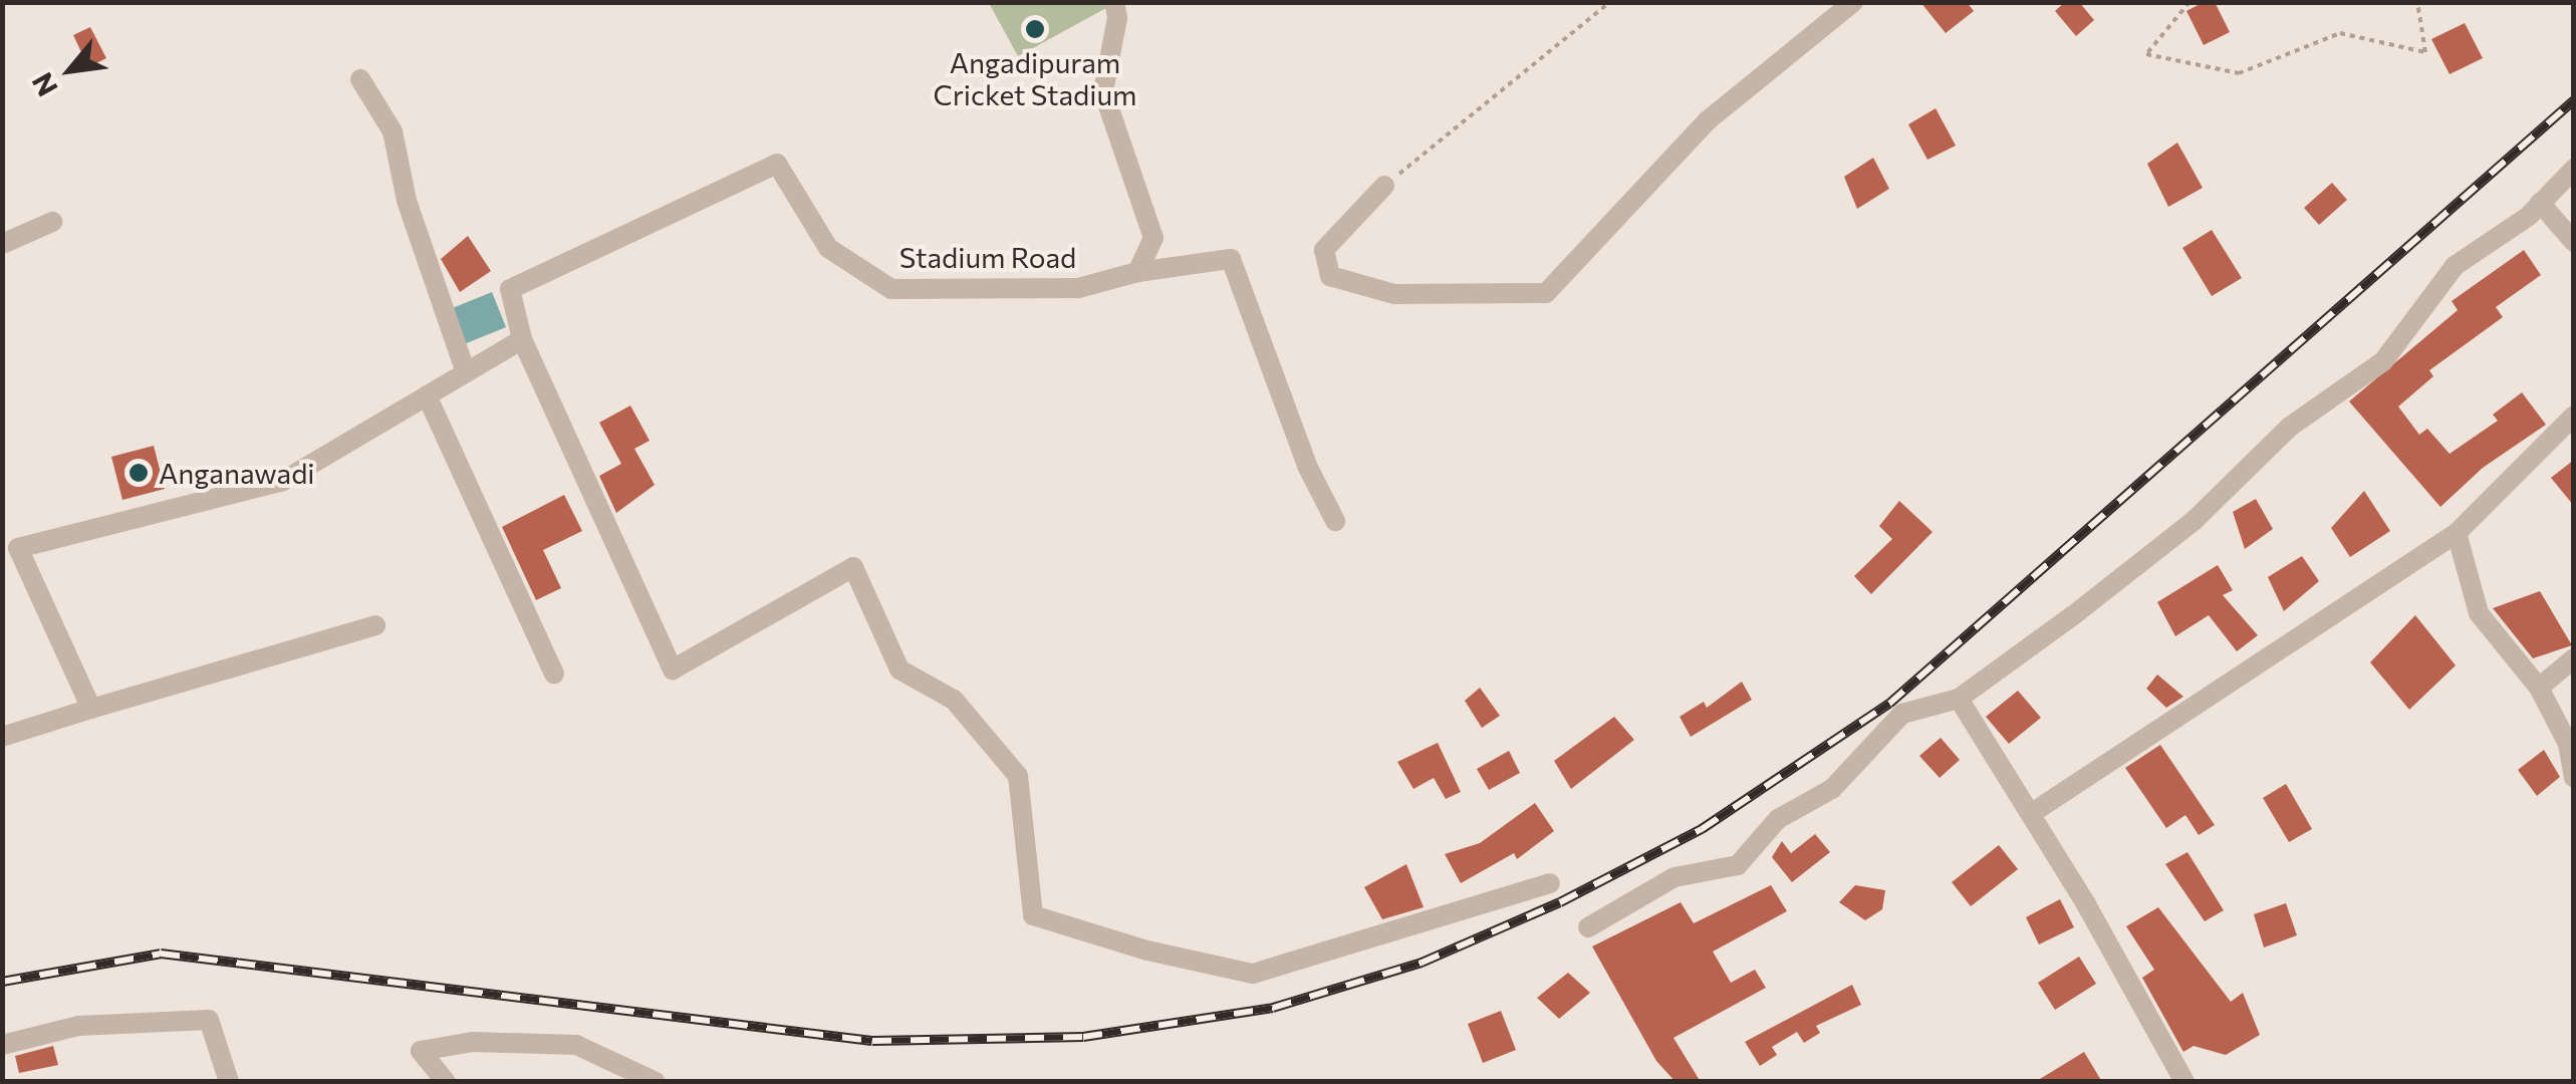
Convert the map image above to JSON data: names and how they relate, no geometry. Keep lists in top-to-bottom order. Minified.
{"streets":{"street":["Stadium Road"]},"places":["Angadipuram Cricket Stadium","Anganawadi"],"north":"bottom left"}
